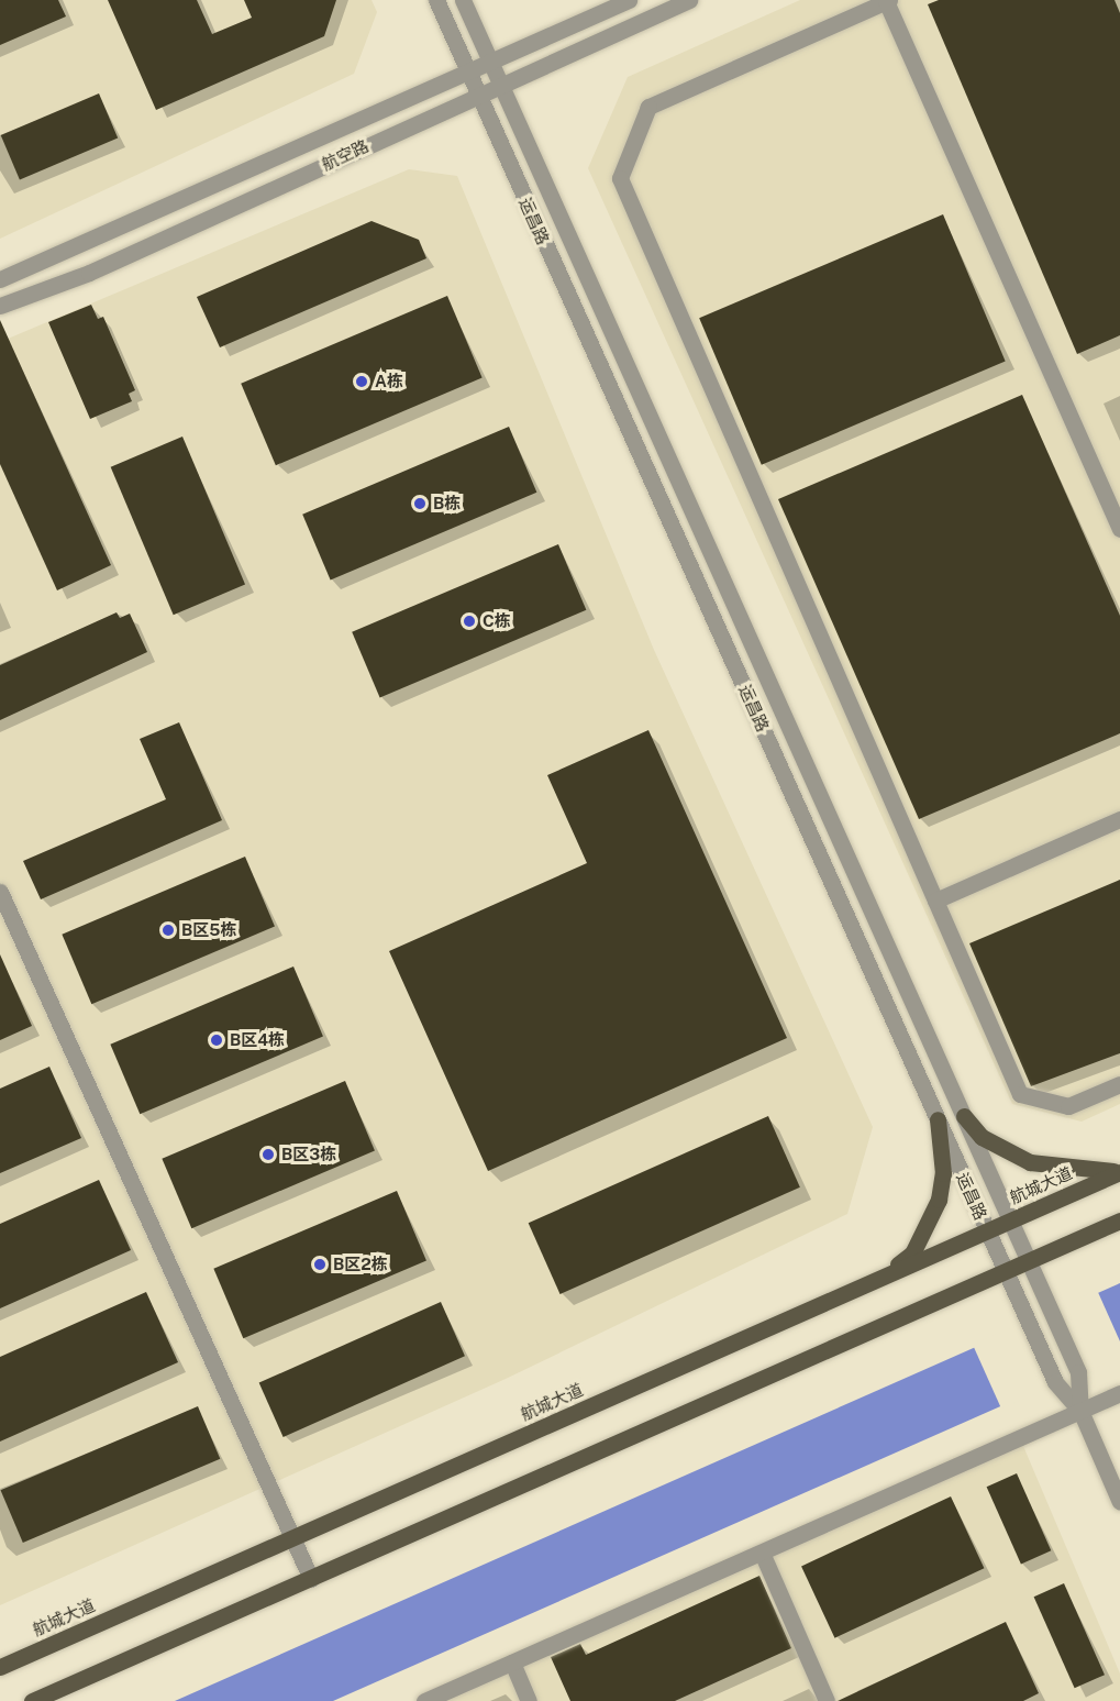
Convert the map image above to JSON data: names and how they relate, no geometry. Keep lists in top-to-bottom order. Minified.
{"streets":{"main road":["航城大道"],"street":["航空路","运昌路"]},"crossings":[["航空路","运昌路"],["运昌路","航城大道"]],"places":["A栋","B栋","C栋","B区5栋","B区4栋","B区3栋","B区2栋"]}
